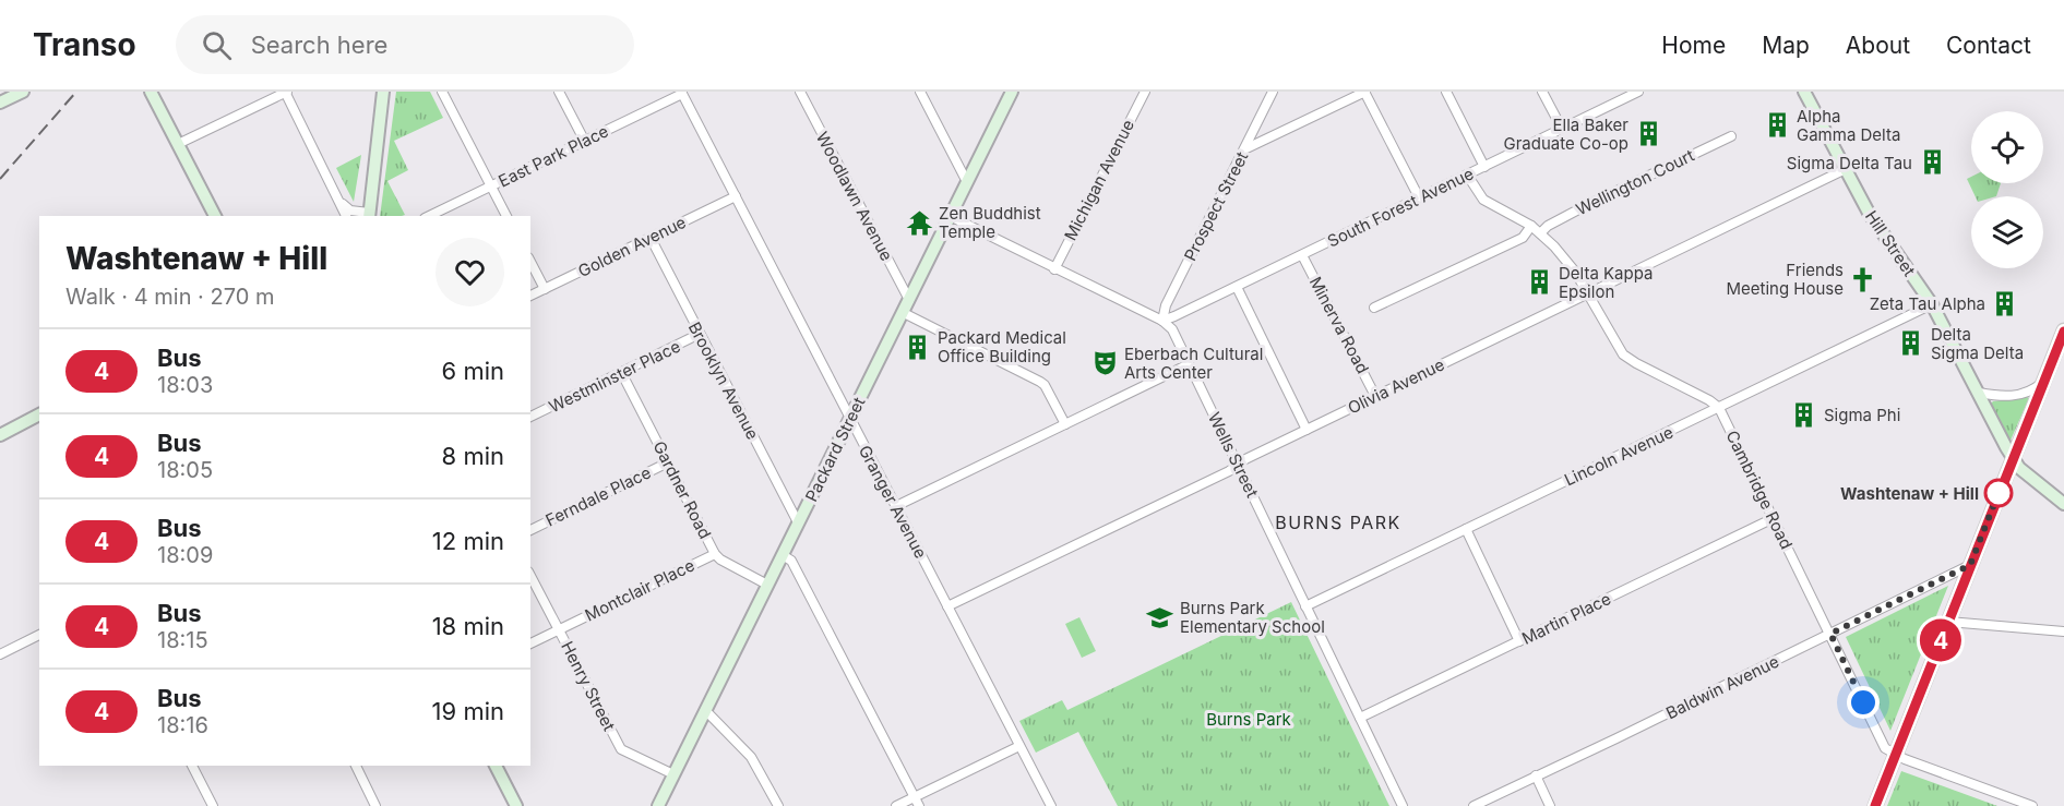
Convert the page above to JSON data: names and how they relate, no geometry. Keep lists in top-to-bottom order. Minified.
{"streets":{"main road":["Hill Street","Packard Street"],"street":["East Park Place","Michigan Avenue","Wellington Court","Woodlawn Avenue","Prospect Street","South Forest Avenue","Golden Avenue","Minerva Road","Westminster Place","Brooklyn Avenue","Olivia Avenue","Wells Street","Lincoln Avenue","Gardner Road","Cambridge Road","Ferndale Place","Granger Avenue","Montclair Place","Martin Place","Henry Street","Baldwin Avenue"]},"crossings":[["East Park Place","Granger Avenue"],["Woodlawn Avenue","Packard Street"],["Prospect Street","South Forest Avenue"],["Prospect Street","Wells Street"],["South Forest Avenue","Minerva Road"],["South Forest Avenue","Wells Street"],["Hill Street","Olivia Avenue"],["Hill Street","Lincoln Avenue"],["Golden Avenue","Brooklyn Avenue"],["Golden Avenue","Granger Avenue"],["Minerva Road","Olivia Avenue"],["Westminster Place","Brooklyn Avenue"],["Westminster Place","Gardner Road"],["Brooklyn Avenue","Packard Street"],["Olivia Avenue","Wells Street"],["Olivia Avenue","Granger Avenue"],["Packard Street","Gardner Road"],["Packard Street","Granger Avenue"],["Packard Street","Henry Street"],["Wells Street","Lincoln Avenue"],["Wells Street","Martin Place"],["Lincoln Avenue","Cambridge Road"],["Gardner Road","Ferndale Place"],["Gardner Road","Montclair Place"],["Cambridge Road","Martin Place"],["Cambridge Road","Baldwin Avenue"],["Montclair Place","Henry Street"]],"districts":["BURNS PARK"],"parks":["Burns Park"],"places":{"building":["Alpha Gamma Delta","Ella Baker Graduate Co-op","Sigma Delta Tau","Delta Kappa Epsilon","Zeta Tau Alpha","Delta Sigma Delta","Packard Medical Office Building","Sigma Phi"],"temple":["Zen Buddhist Temple"],"church":["Friends Meeting House"],"theatre":["Eberbach Cultural Arts Center"],"other":["Washtenaw + Hill"],"school or university":["Burns Park Elementary School"]},"lines":["bus line 4"],"page":{"header":"Transo","search":"Search here","nav":["Home","Map","About","Contact"],"on_map":"4","heading":["Washtenaw + Hill","Walk · 4 min · 270 m"],"list":[{"mark":"4","name":"Bus","note":"18:03","value":"6 min"},{"mark":"4","name":"Bus","note":"18:05","value":"8 min"},{"mark":"4","name":"Bus","note":"18:09","value":"12 min"},{"mark":"4","name":"Bus","note":"18:15","value":"18 min"},{"mark":"4","name":"Bus","note":"18:16","value":"19 min"}]}}
